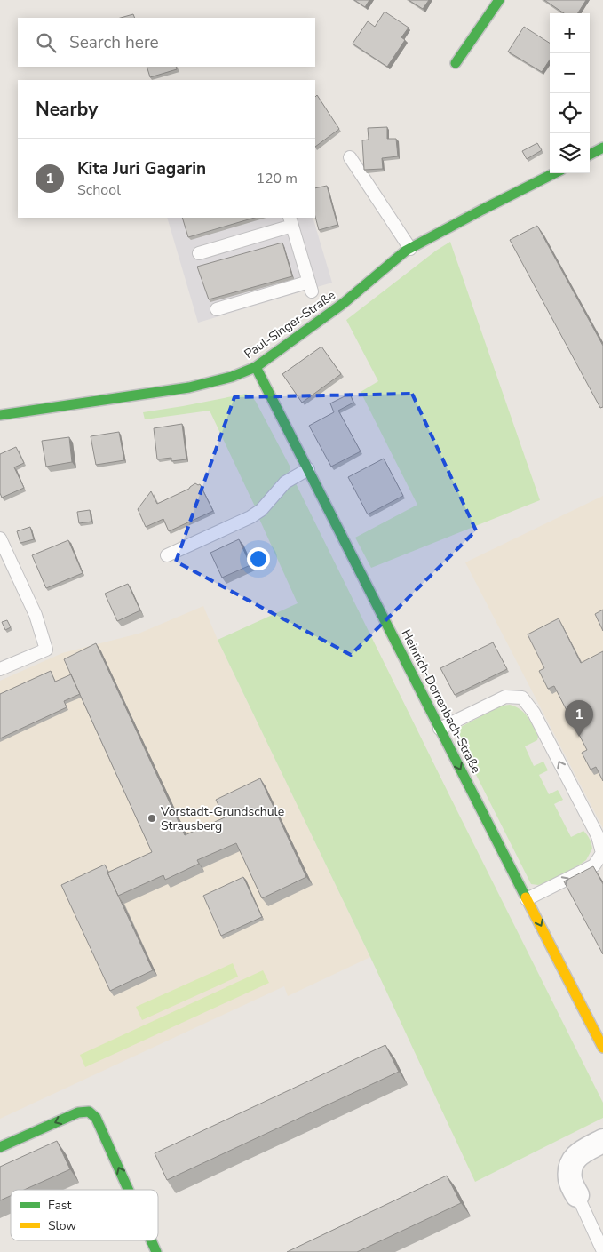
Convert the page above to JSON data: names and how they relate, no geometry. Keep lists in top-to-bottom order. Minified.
{"streets":{"street":["Paul-Singer-Straße","Heinrich-Dorrenbach-Straße"]},"crossings":[["Paul-Singer-Straße","Heinrich-Dorrenbach-Straße"]],"one_way":["Heinrich-Dorrenbach-Straße"],"places":["Vorstadt-Grundschule Strausberg"],"legend":["Fast","Slow"],"page":{"map_buttons":["+","−"],"search":"Search here","heading":"Nearby","list":[{"mark":"1","name":"Kita Juri Gagarin","note":"School","value":"120 m"}],"pins":"1"}}
